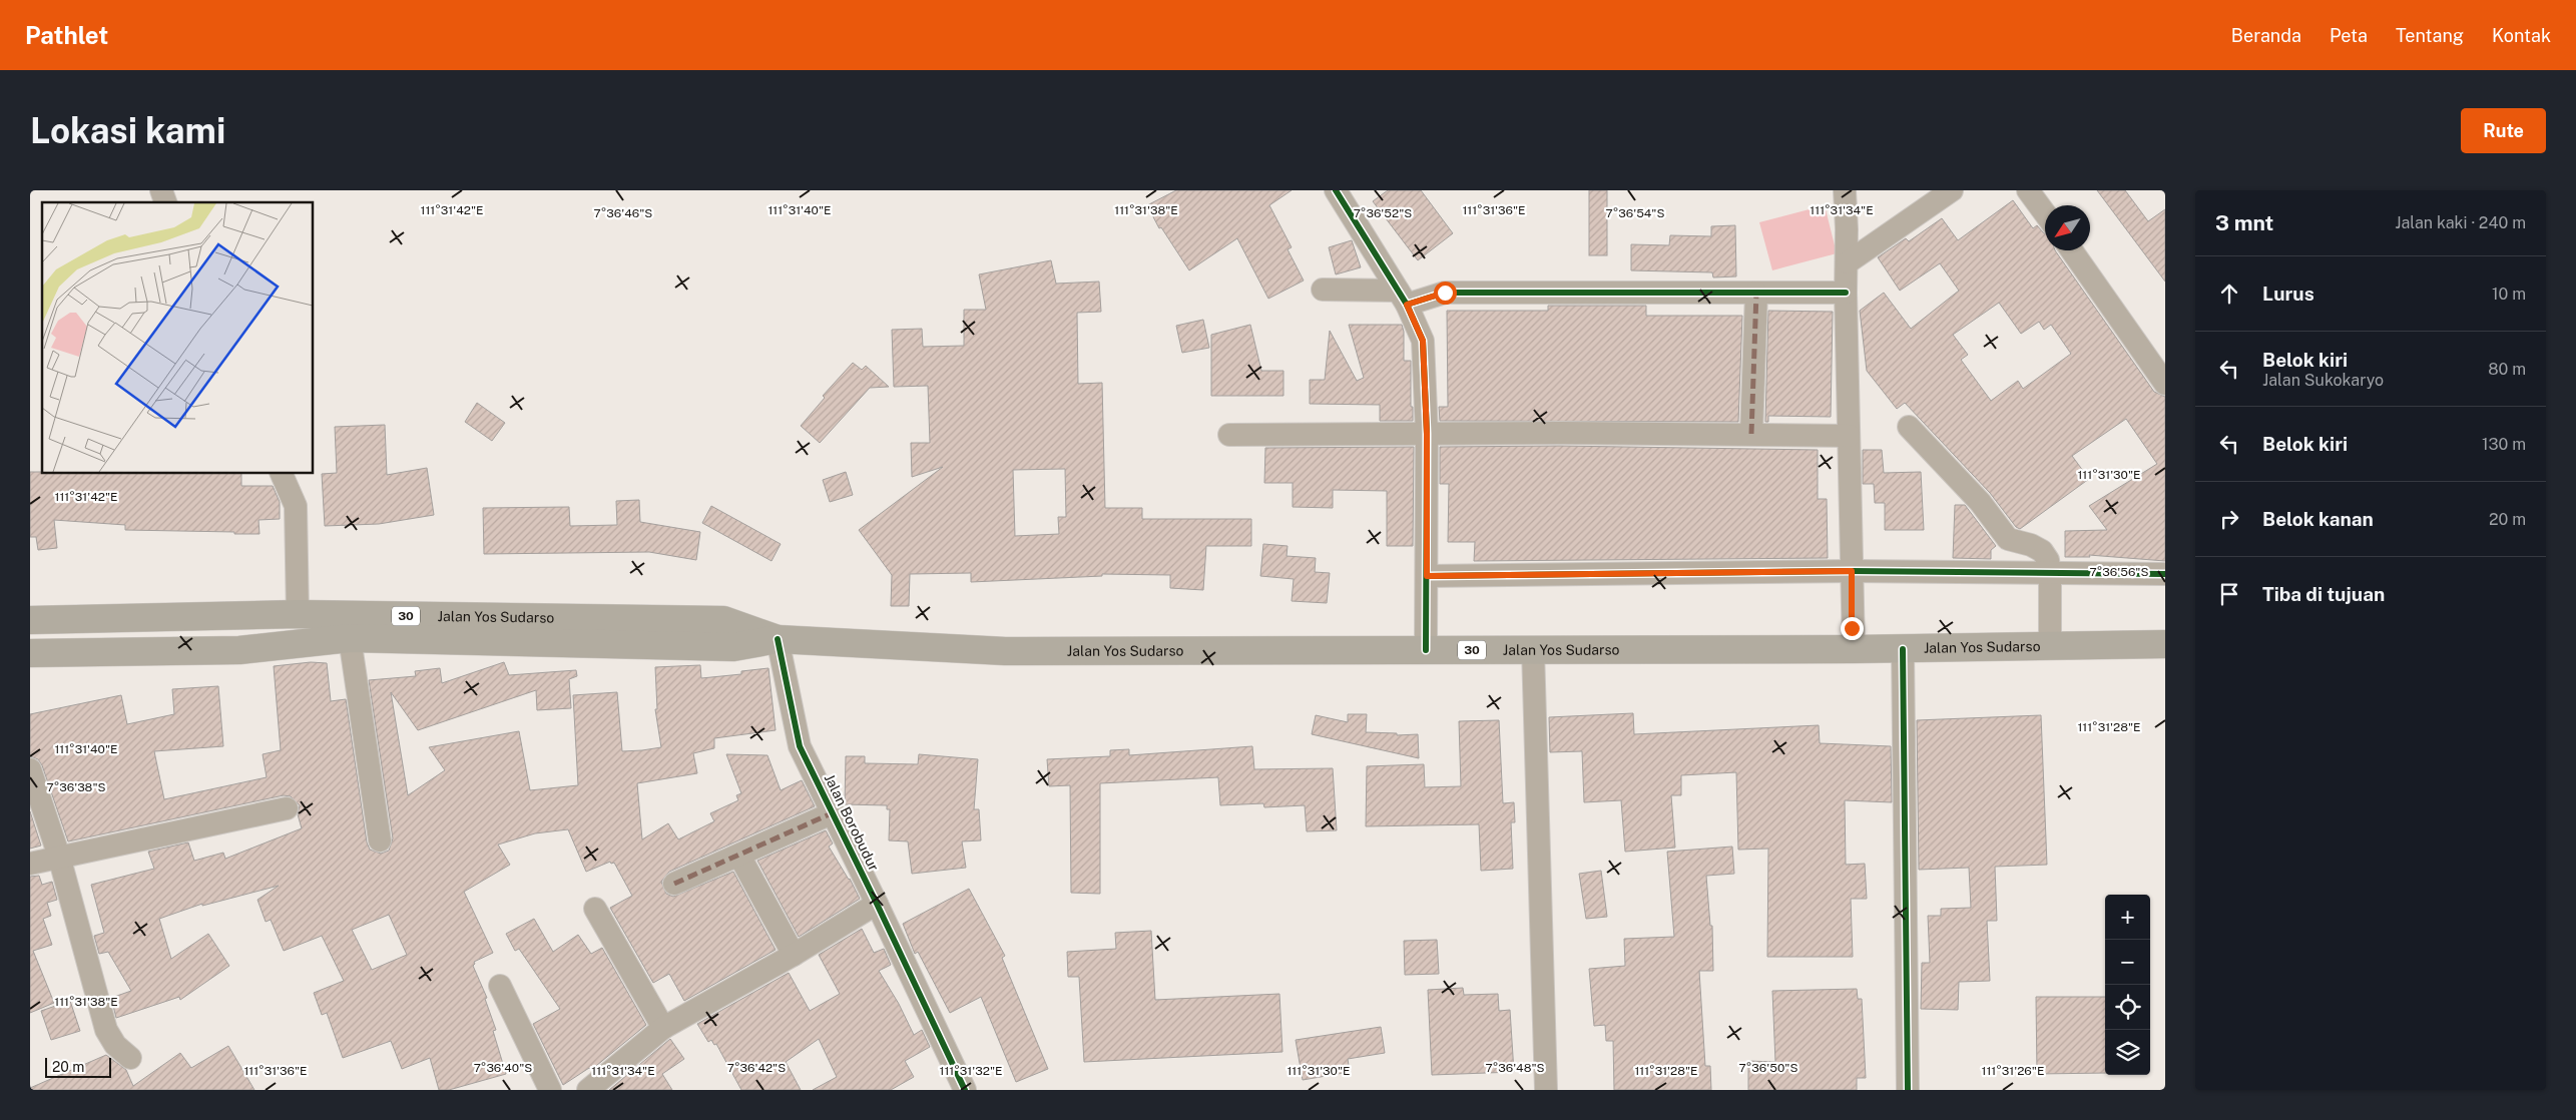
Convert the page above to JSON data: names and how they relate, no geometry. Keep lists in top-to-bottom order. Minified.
{"streets":{"highway":["30","Jalan Yos Sudarso"],"street":["Jalan Borobudur"]},"crossings":[["Jalan Yos Sudarso","Jalan Borobudur"]],"scale_bar":"20 m","north":"bottom left","page":{"header":"Pathlet","nav":["Beranda","Peta","Tentang","Kontak"],"buttons":"Rute","title":"Lokasi kami","heading":["3 mnt","Jalan kaki · 240 m"],"list":[["Lurus","10 m"],["Belok kiri","Jalan Sukokaryo","80 m"],["Belok kiri","130 m"],["Belok kanan","20 m"],"Tiba di tujuan"],"map_buttons":["+","−"],"scale":"20 m"},"coordinates":["111°31'42\"E","111°31'40\"E","111°31'38\"E","111°31'36\"E","111°31'34\"E","7°36'46\"S","7°36'52\"S","7°36'54\"S","111°31'30\"E","7°36'56\"S","111°31'28\"E","7°36'38\"S","7°36'40\"S","7°36'42\"S","7°36'48\"S","7°36'50\"S","111°31'32\"E","111°31'26\"E"]}
